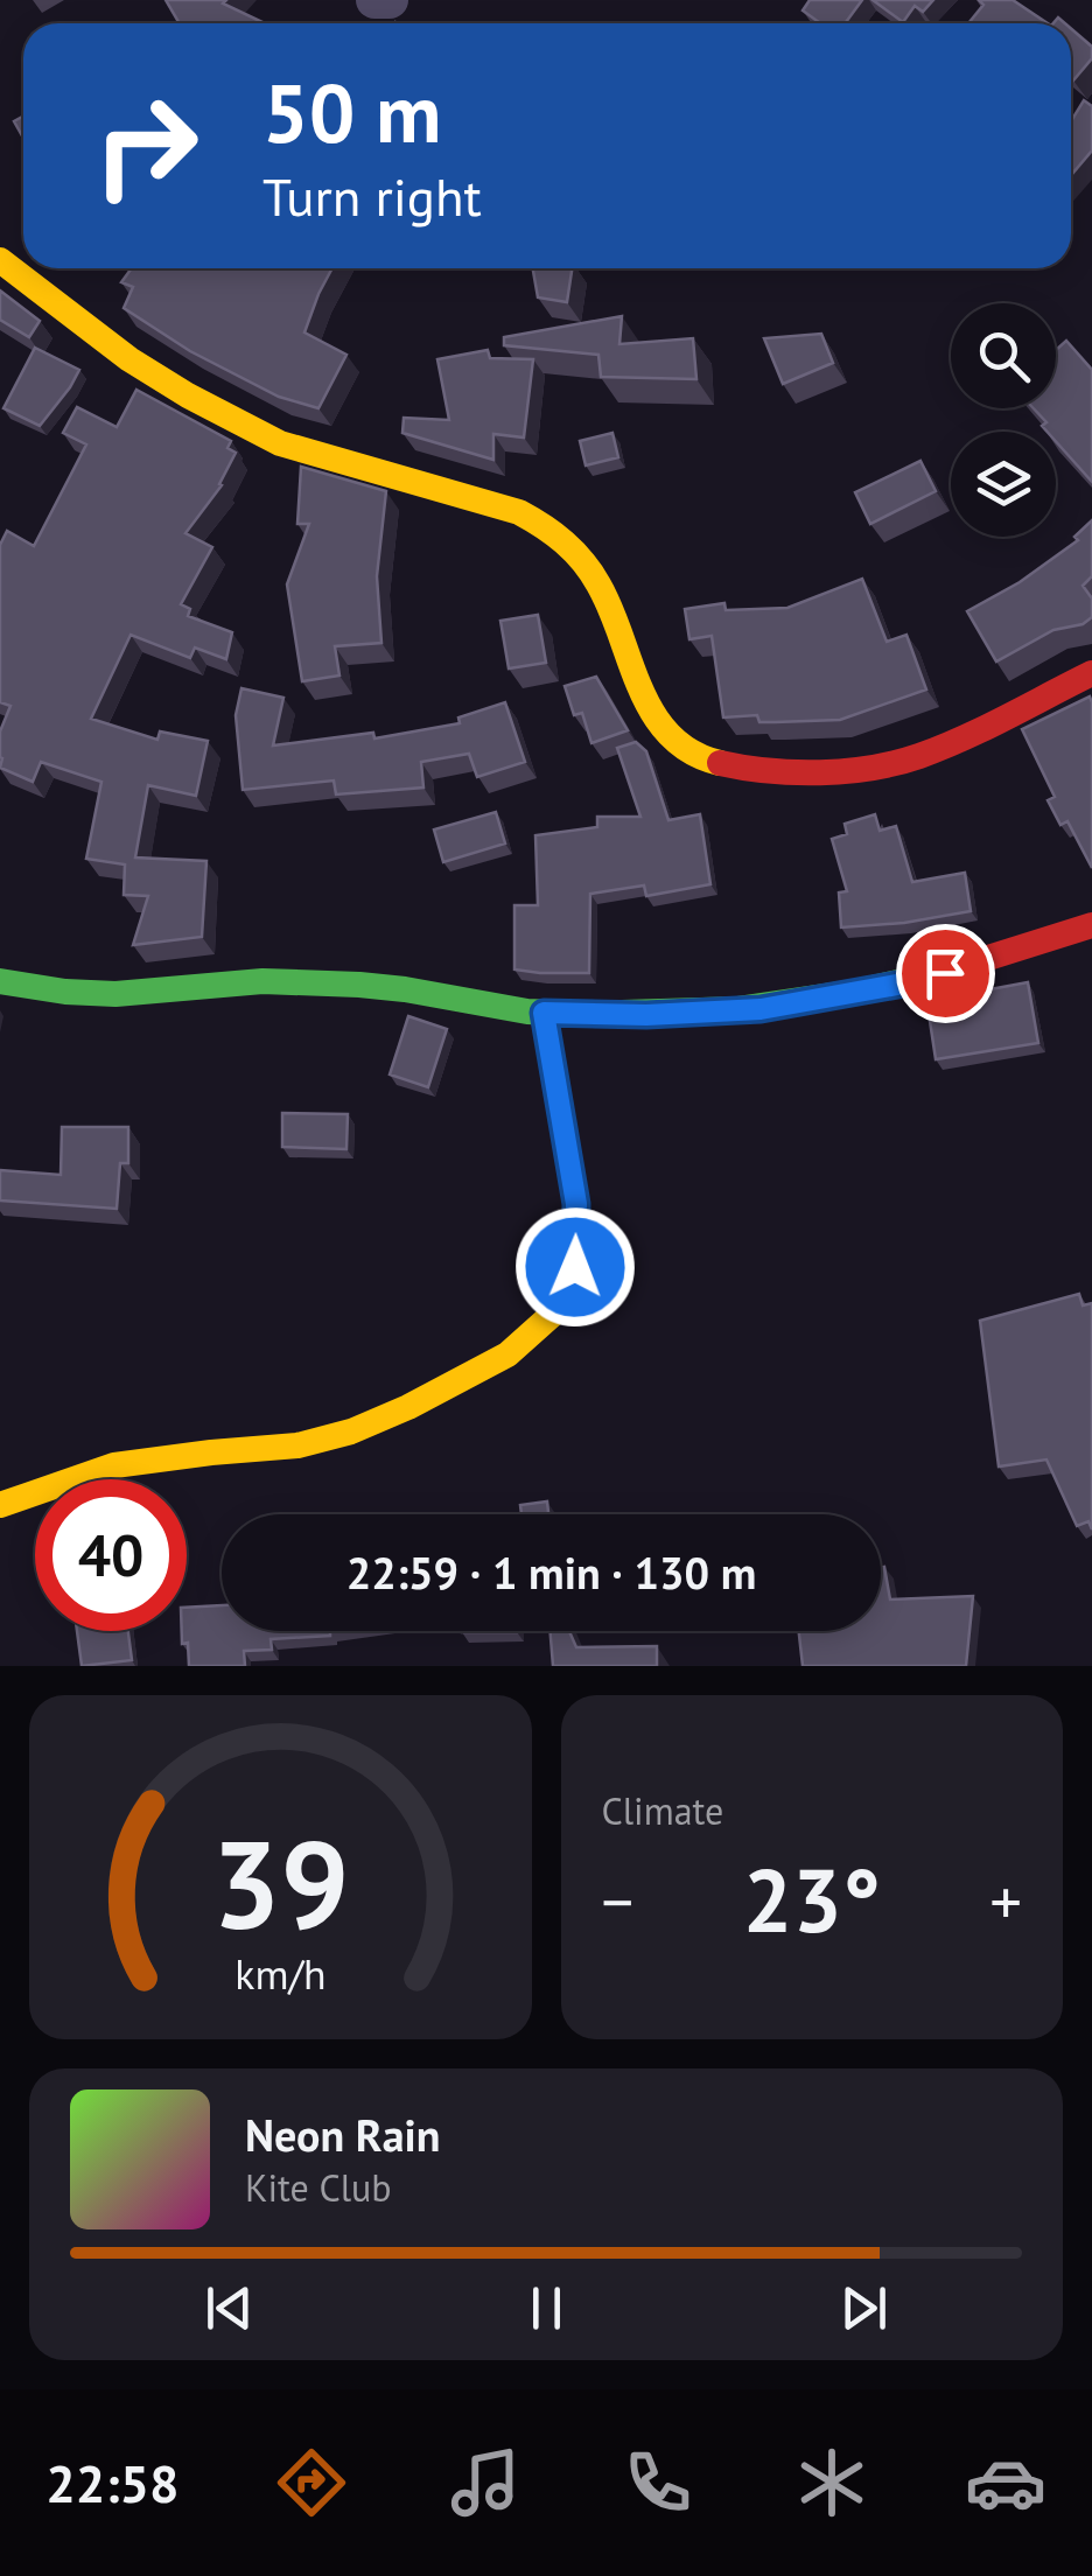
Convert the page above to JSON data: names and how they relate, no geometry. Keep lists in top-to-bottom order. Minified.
{"page":{"turn":["50 m","Turn right"],"limit":"40","trip":"22:59 · 1 min · 130 m","tile":"Climate","heat":["−","23°","+"],"song":["Neon Rain","Kite Club"],"tabs":"22:58","gauge":["39","km/h"]}}
